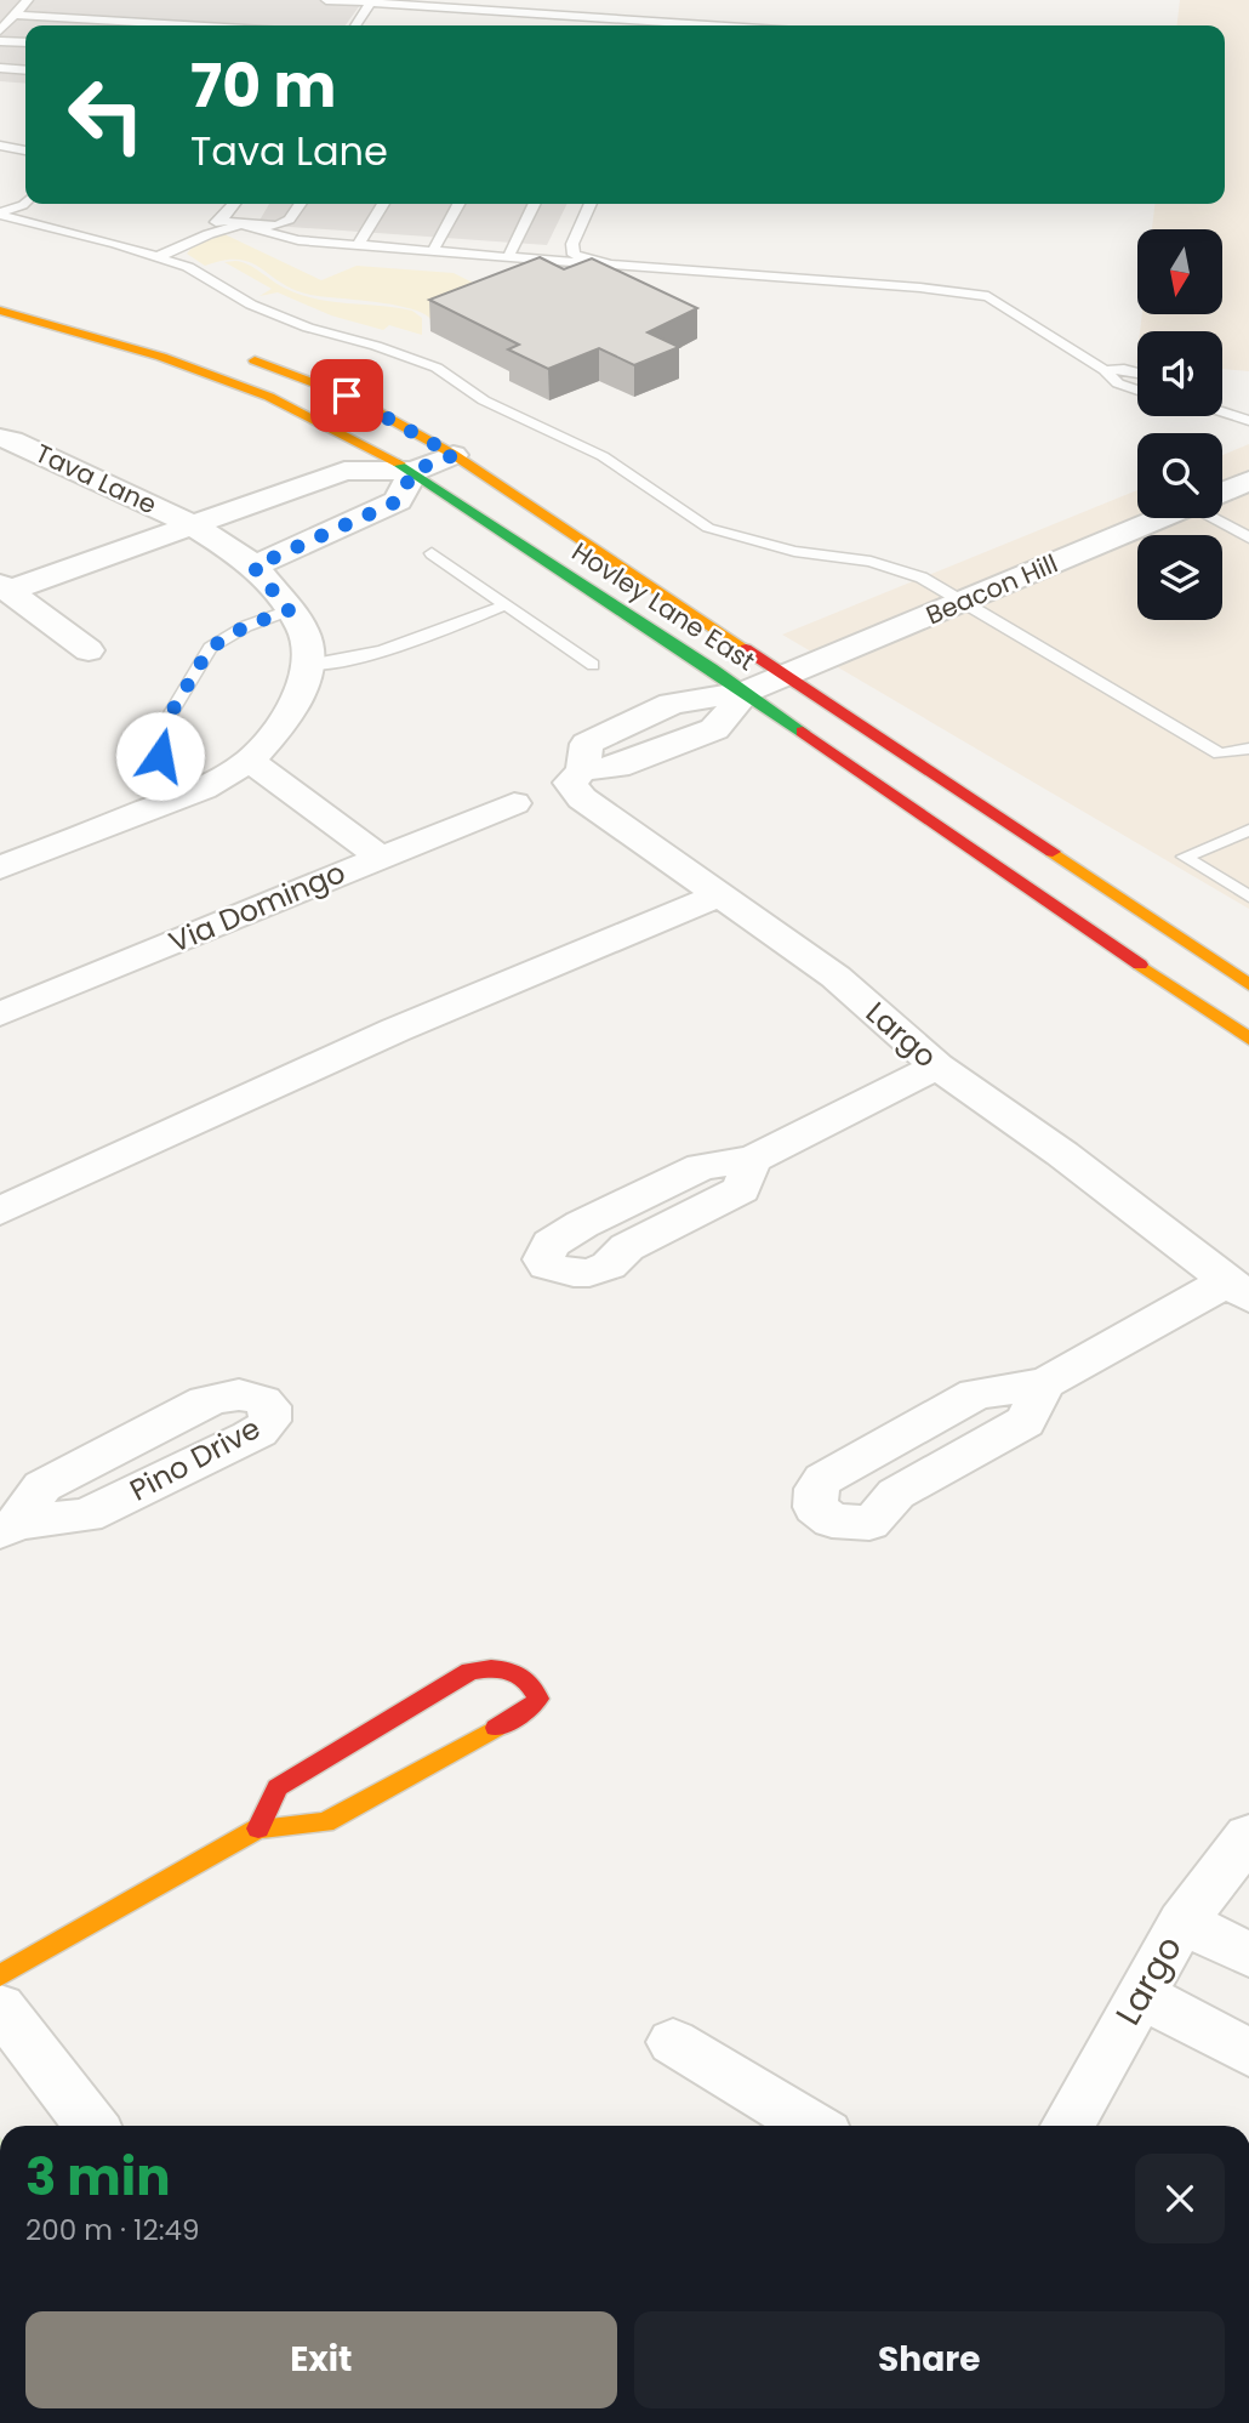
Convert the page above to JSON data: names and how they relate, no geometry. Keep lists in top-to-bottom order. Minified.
{"streets":{"main road":["Hovley Lane East"],"street":["Tava Lane","Beacon Hill","Via Domingo","Largo","Pino Drive"]},"crossings":[["Tava Lane","Hovley Lane East"],["Beacon Hill","Hovley Lane East"],["Hovley Lane East","Largo"]],"north":"bottom","page":{"turn":["70 m","Tava Lane"],"heading":["3 min","200 m · 12:49"],"buttons":["Exit","Share"]}}
